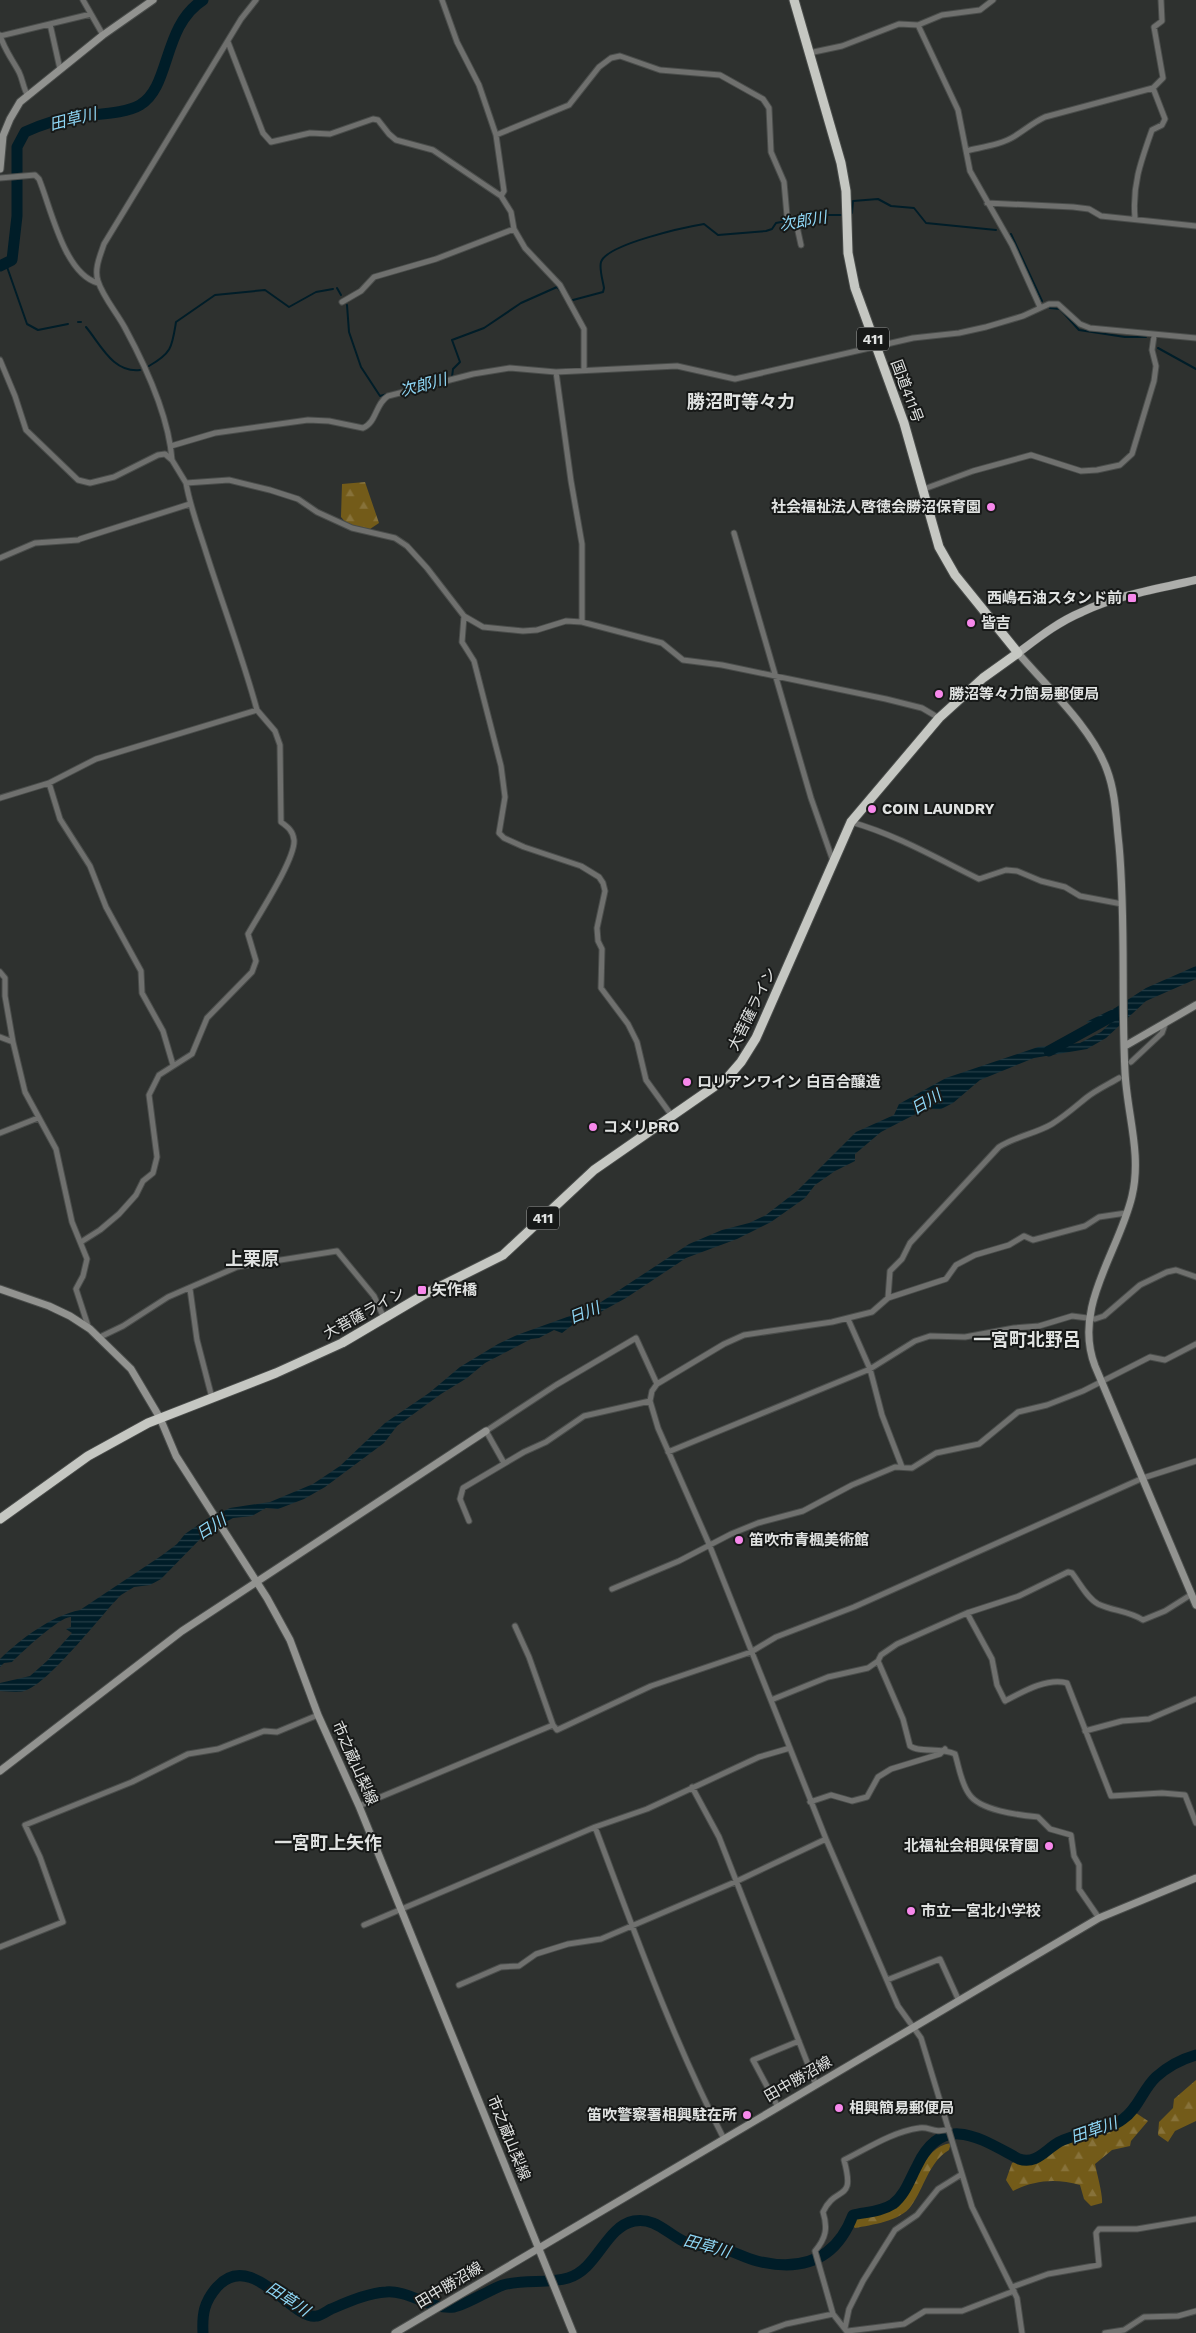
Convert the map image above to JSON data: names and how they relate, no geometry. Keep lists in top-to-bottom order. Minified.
{"streets":{"highway":["411","国道411号","大菩薩ライン"],"main road":["市之蔵山梨線","田中勝沼線"]},"crossings":[["国道411号","大菩薩ライン"],["大菩薩ライン","市之蔵山梨線"],["市之蔵山梨線","田中勝沼線"]],"districts":["勝沼町等々力","上栗原","一宮町北野呂","一宮町上矢作"],"water":["田草川","次郎川","日川"],"places":{"other":["社会福祉法人啓徳会勝沼保育園","皆吉","勝沼等々力簡易郵便局","COIN LAUNDRY","ロリアンワイン 白百合醸造","コメリPRO","笛吹市青楓美術館","北福祉会相興保育園","市立一宮北小学校","相興簡易郵便局","笛吹警察署相興駐在所"],"transit":["西嶋石油スタンド前","矢作橋"]}}
